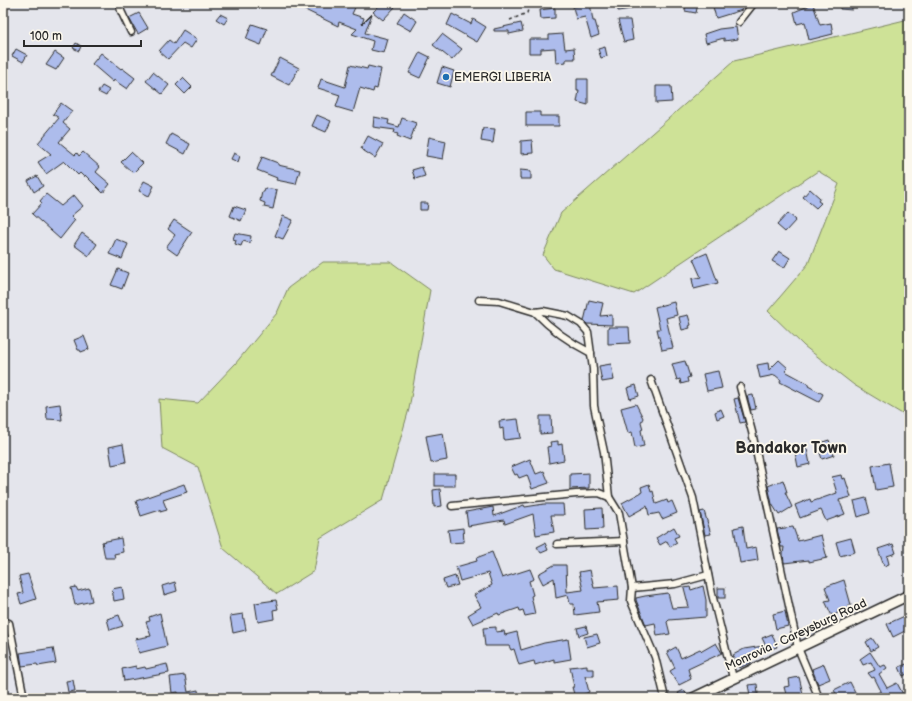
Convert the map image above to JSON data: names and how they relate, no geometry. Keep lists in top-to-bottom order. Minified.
{"streets":{"main road":["Monrovia - Careysburg Road"]},"districts":["Bandakor Town"],"places":["EMERGI LIBERIA"],"scale_bar":"100 m"}
